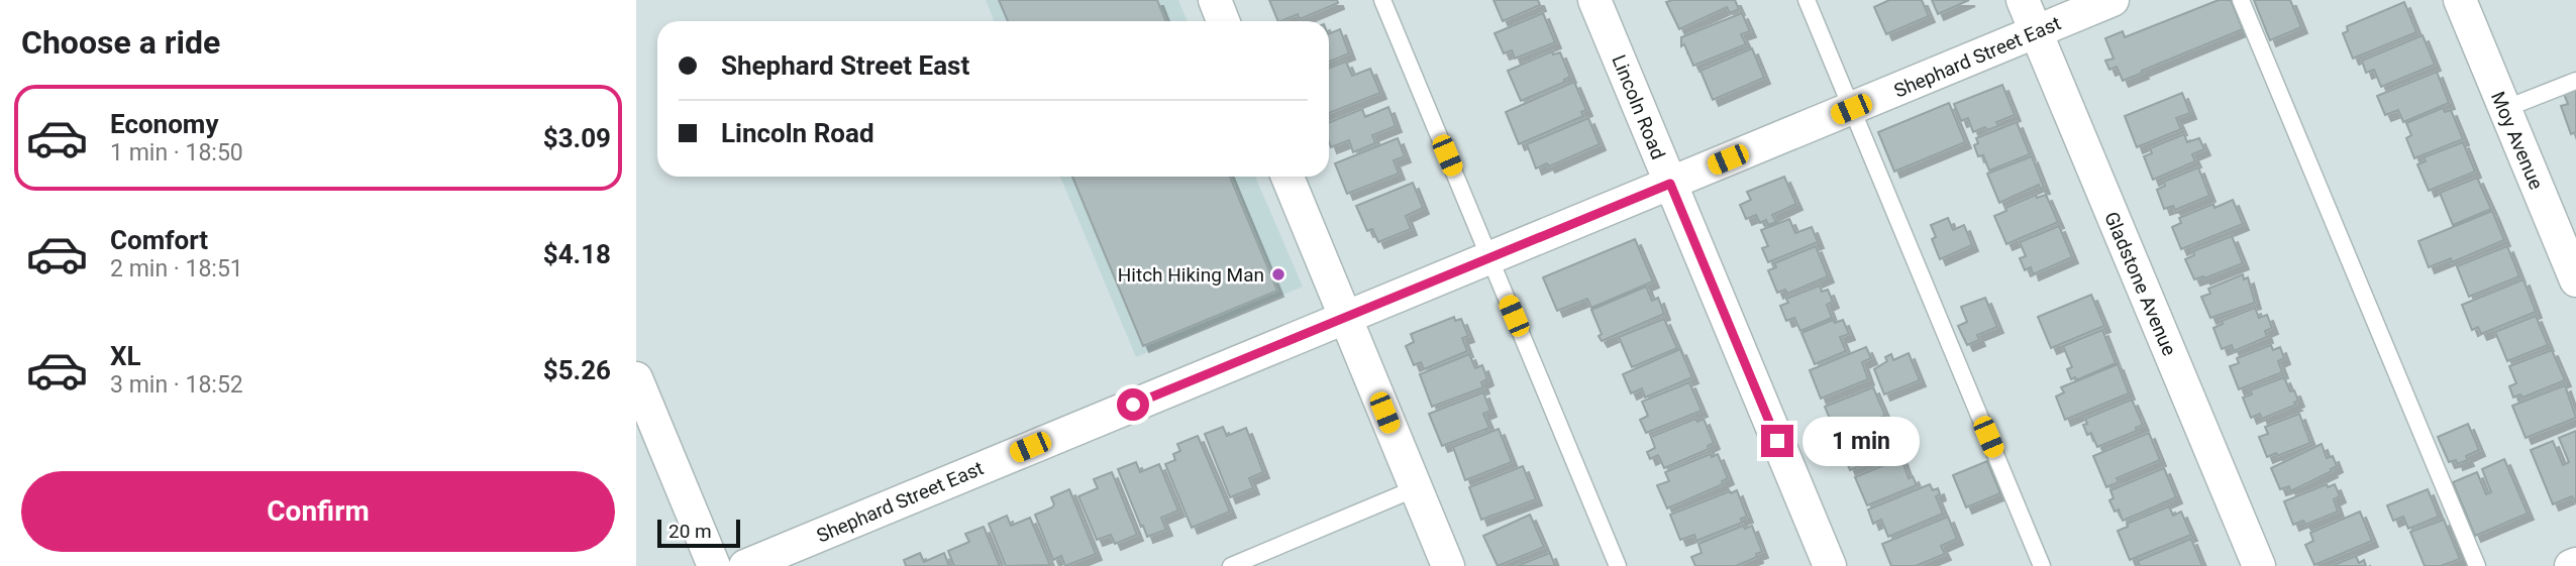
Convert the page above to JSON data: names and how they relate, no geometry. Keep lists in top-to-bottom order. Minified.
{"streets":{"street":["Shephard Street East","Lincoln Road","Moy Avenue","Gladstone Avenue"]},"crossings":[["Shephard Street East","Lincoln Road"],["Shephard Street East","Gladstone Avenue"]],"places":["Hitch Hiking Man"],"scale_bar":"20 m","page":{"heading":"Choose a ride","banner":["Shephard Street East","Lincoln Road"],"list":[{"name":"Economy","note":"1 min · 18:50","value":"$3.09"},{"name":"Comfort","note":"2 min · 18:51","value":"$4.18"},{"name":"XL","note":"3 min · 18:52","value":"$5.26"}],"bubble":"1 min","buttons":"Confirm","scale":"20 m"}}
